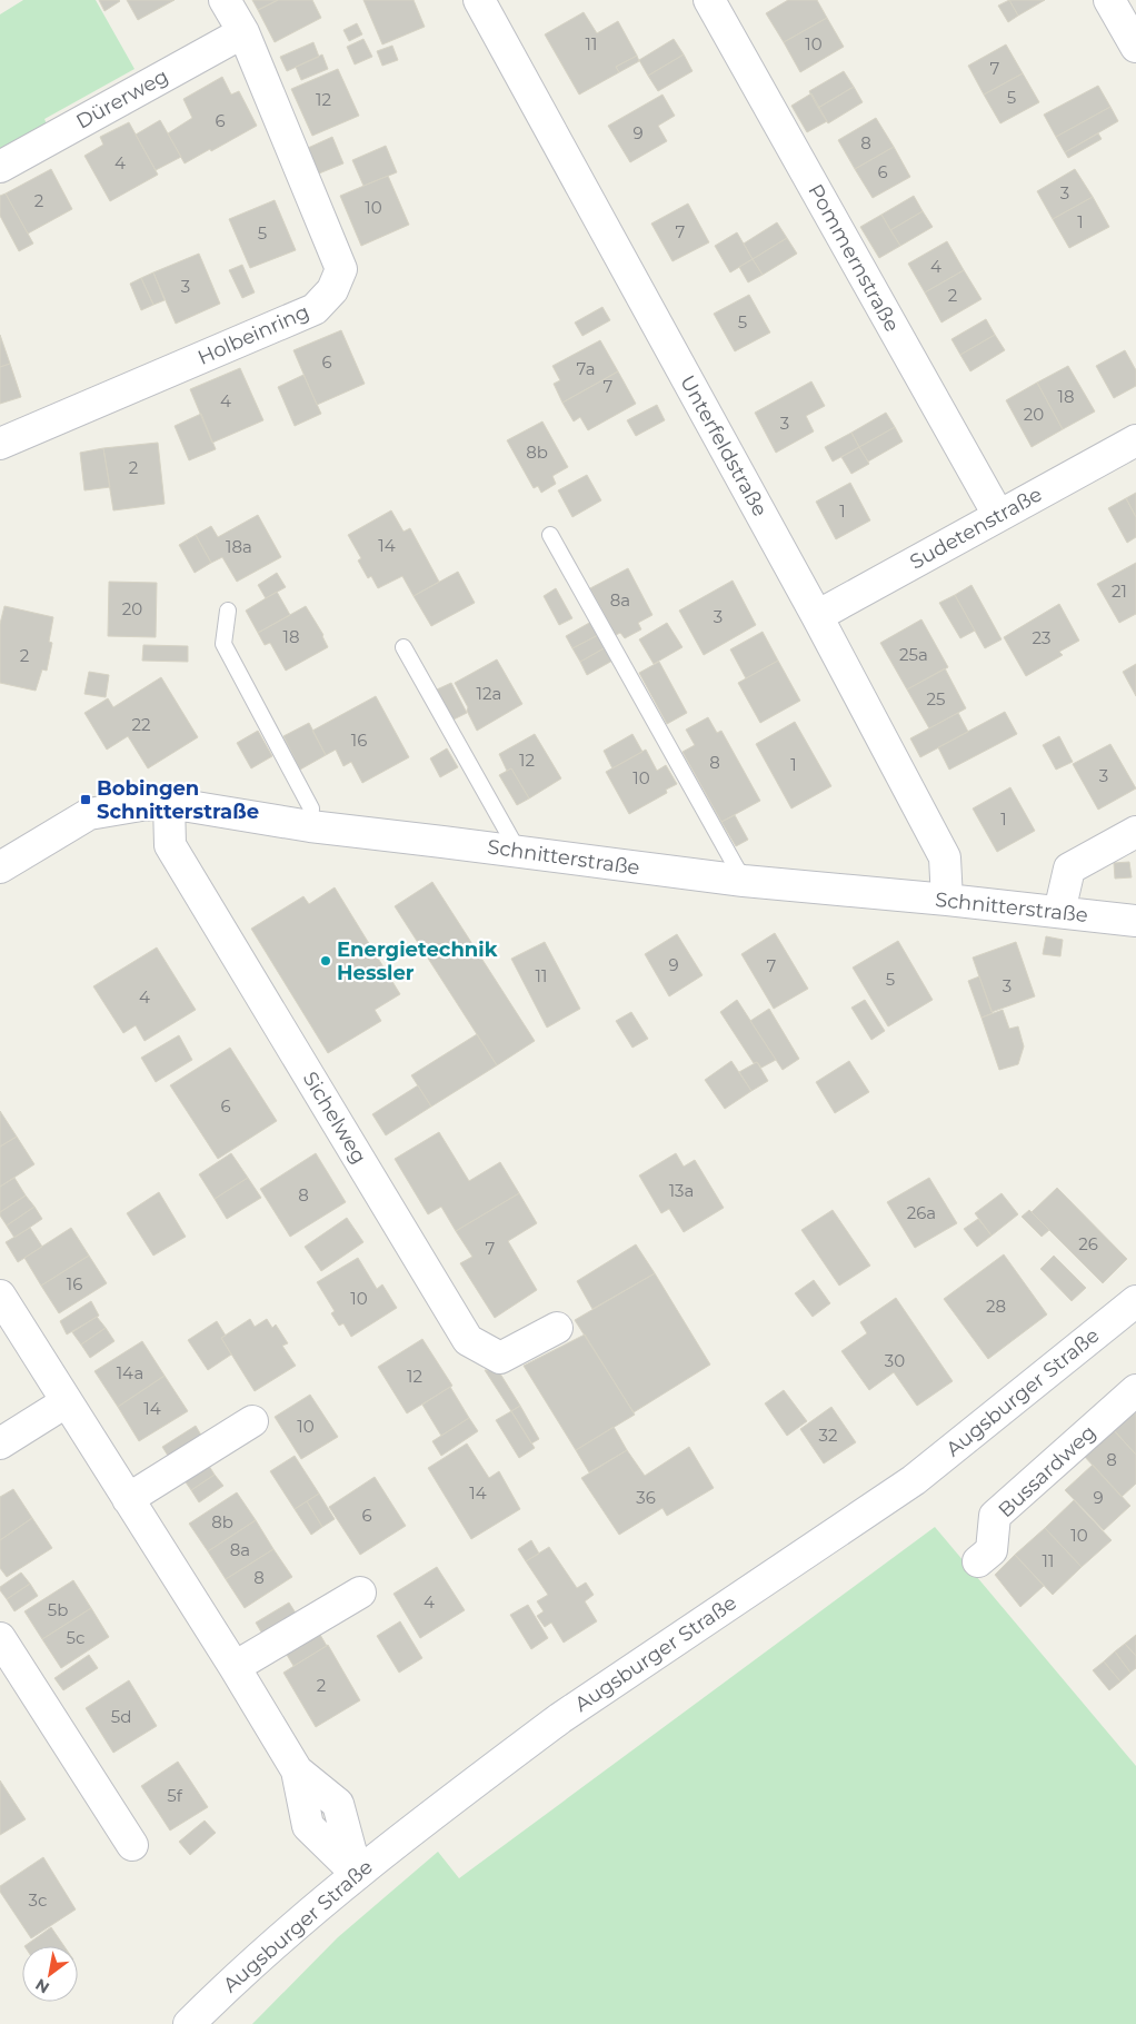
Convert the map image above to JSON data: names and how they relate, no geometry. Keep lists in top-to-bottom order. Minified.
{"streets":{"street":["Dürerweg","Pommernstraße","Holbeinring","Unterfeldstraße","Sudetenstraße","Schnitterstraße","Sichelweg","Augsburger Straße","Bussardweg"]},"crossings":[["Dürerweg","Holbeinring"],["Pommernstraße","Sudetenstraße"],["Unterfeldstraße","Sudetenstraße"],["Unterfeldstraße","Schnitterstraße"],["Schnitterstraße","Sichelweg"]],"places":{"transit":["Bobingen Schnitterstraße"],"other":["Energietechnik Hessler"]},"house_numbers":["11","10","7","5","12","6","9","8","4","6","3","2","10","1","7","5","4","3","2","5","6","7a","7","18","4","20","3","8b","2","1","14","18a","21","8a","20","3","18","23","25a","2","12a","25","22","16","12","8","1","3","10","1","9","7","11","5","3","4","6","13a","8","26a","26","7","16","10","28","30","14a","12","14","10","32","8","14","36","9","6","8b","10","8a","11","8","4","5b","5c","2","5d","5f","3c"],"north":"bottom left"}
